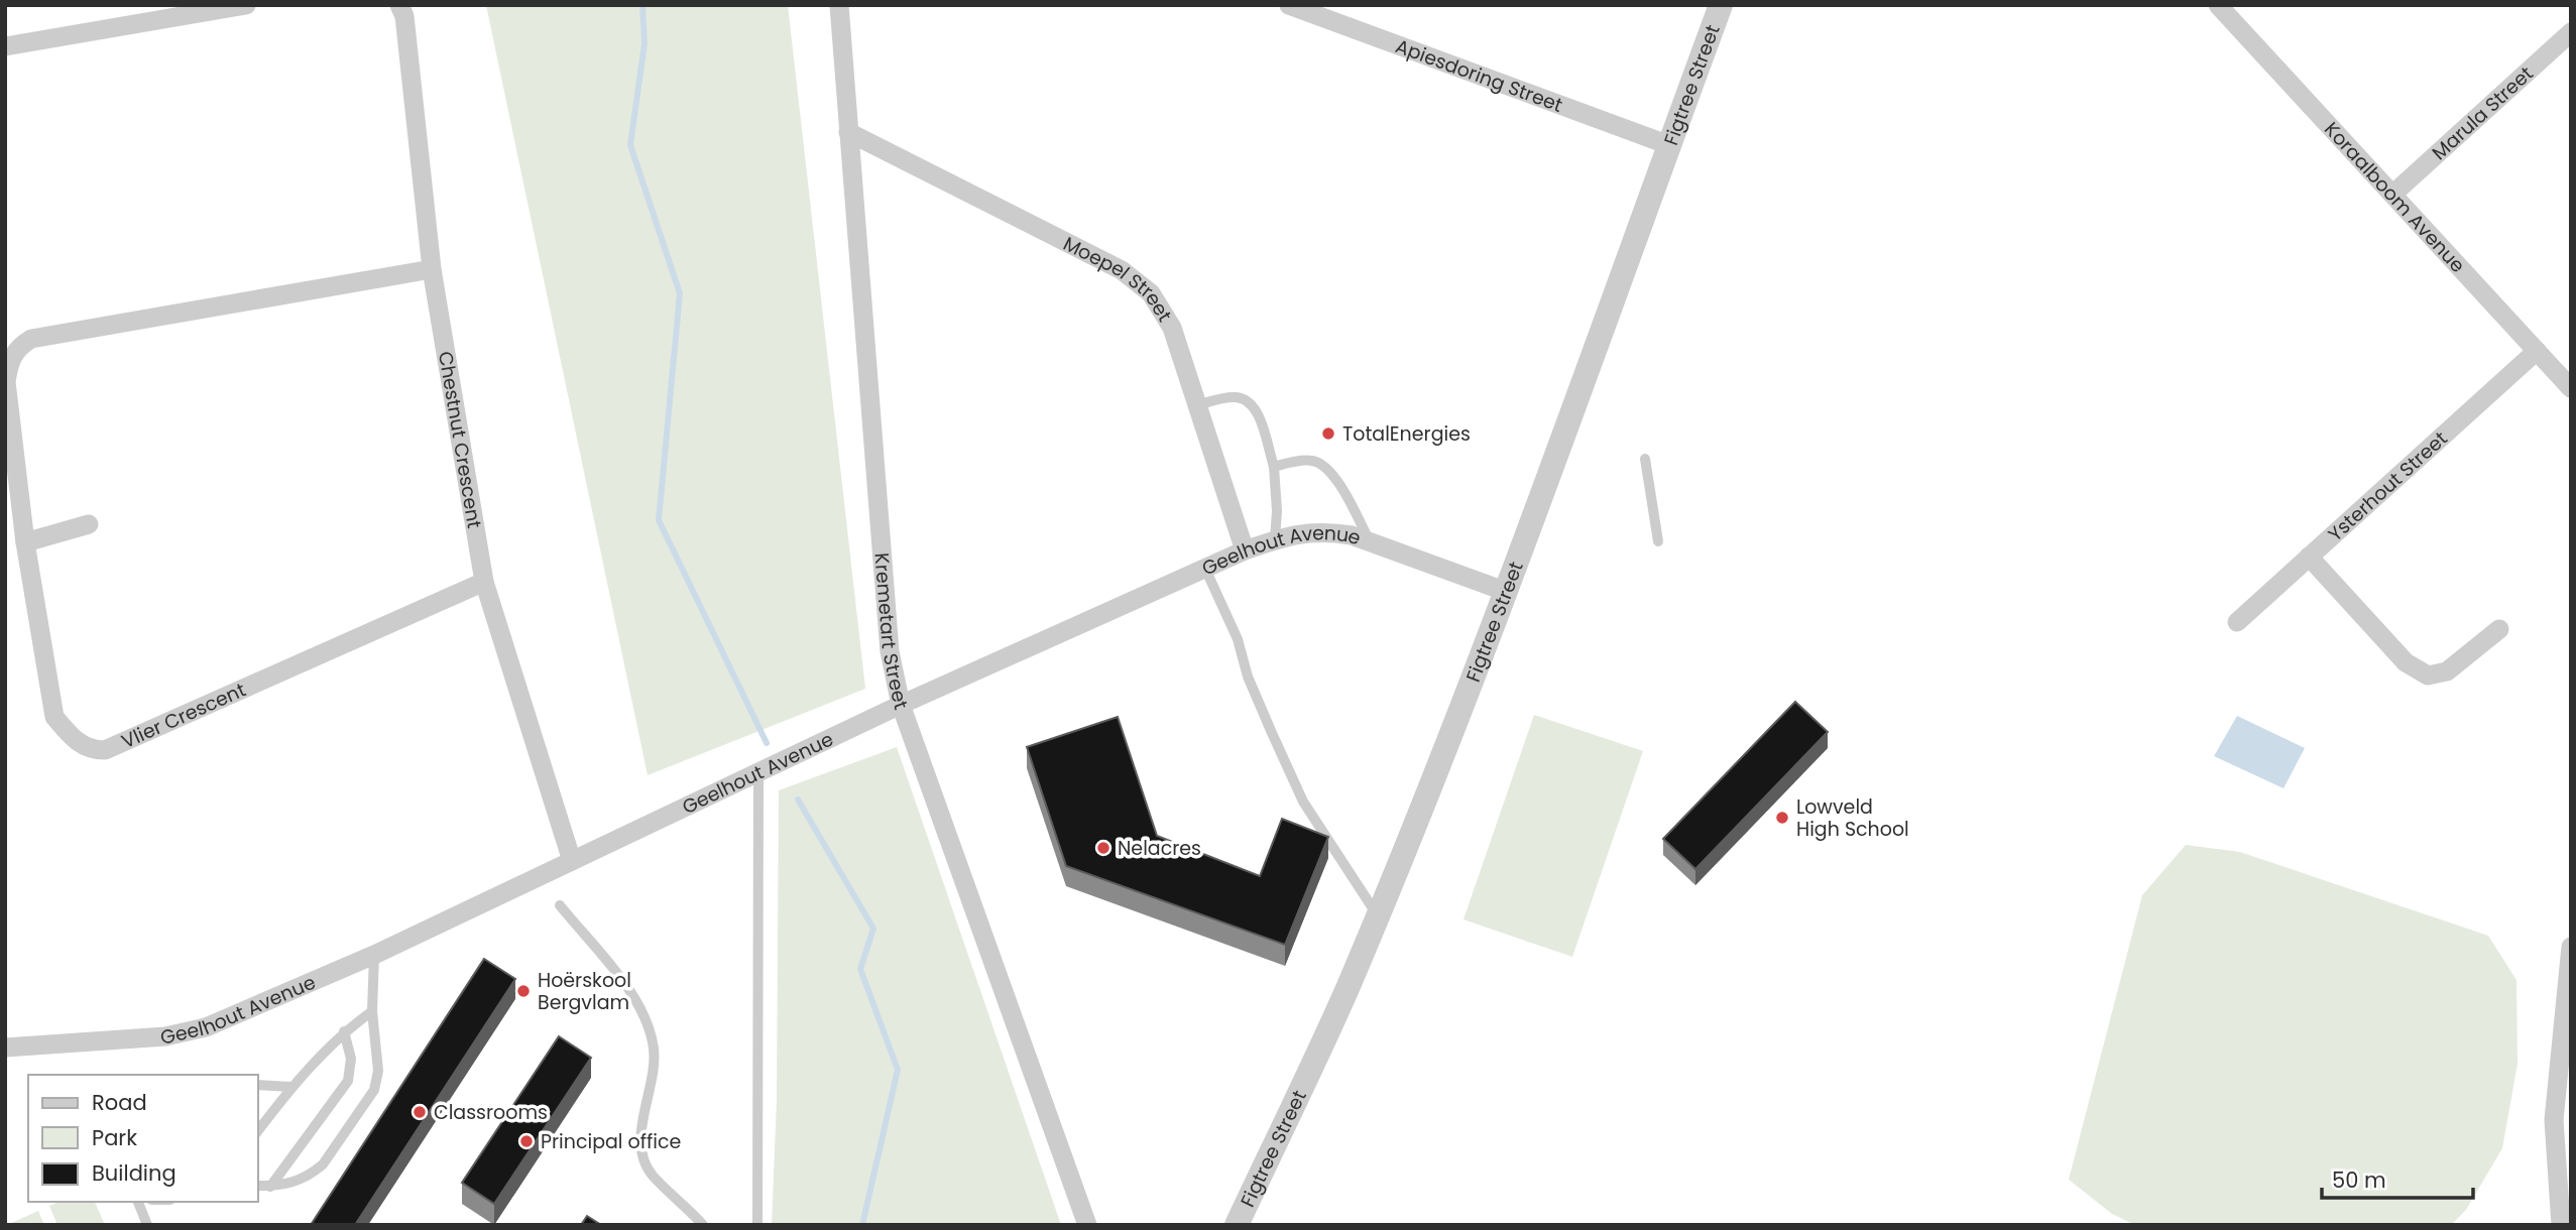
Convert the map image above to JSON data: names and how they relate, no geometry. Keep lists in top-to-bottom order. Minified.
{"streets":{"street":["Apiesdoring Street","Figtree Street","Marula Street","Koraalboom Avenue","Moepel Street","Chestnut Crescent","Ysterhout Street","Geelhout Avenue","Kremetart Street","Vlier Crescent"]},"crossings":[["Apiesdoring Street","Figtree Street"],["Figtree Street","Geelhout Avenue"],["Marula Street","Koraalboom Avenue"],["Koraalboom Avenue","Ysterhout Street"],["Moepel Street","Geelhout Avenue"],["Moepel Street","Kremetart Street"],["Chestnut Crescent","Geelhout Avenue"],["Chestnut Crescent","Vlier Crescent"],["Geelhout Avenue","Kremetart Street"]],"places":["TotalEnergies","Lowveld High School","Nelacres","Hoërskool Bergvlam","Classrooms","Principal office"],"legend":["Road","Park","Building"],"scale_bar":"50 m"}
